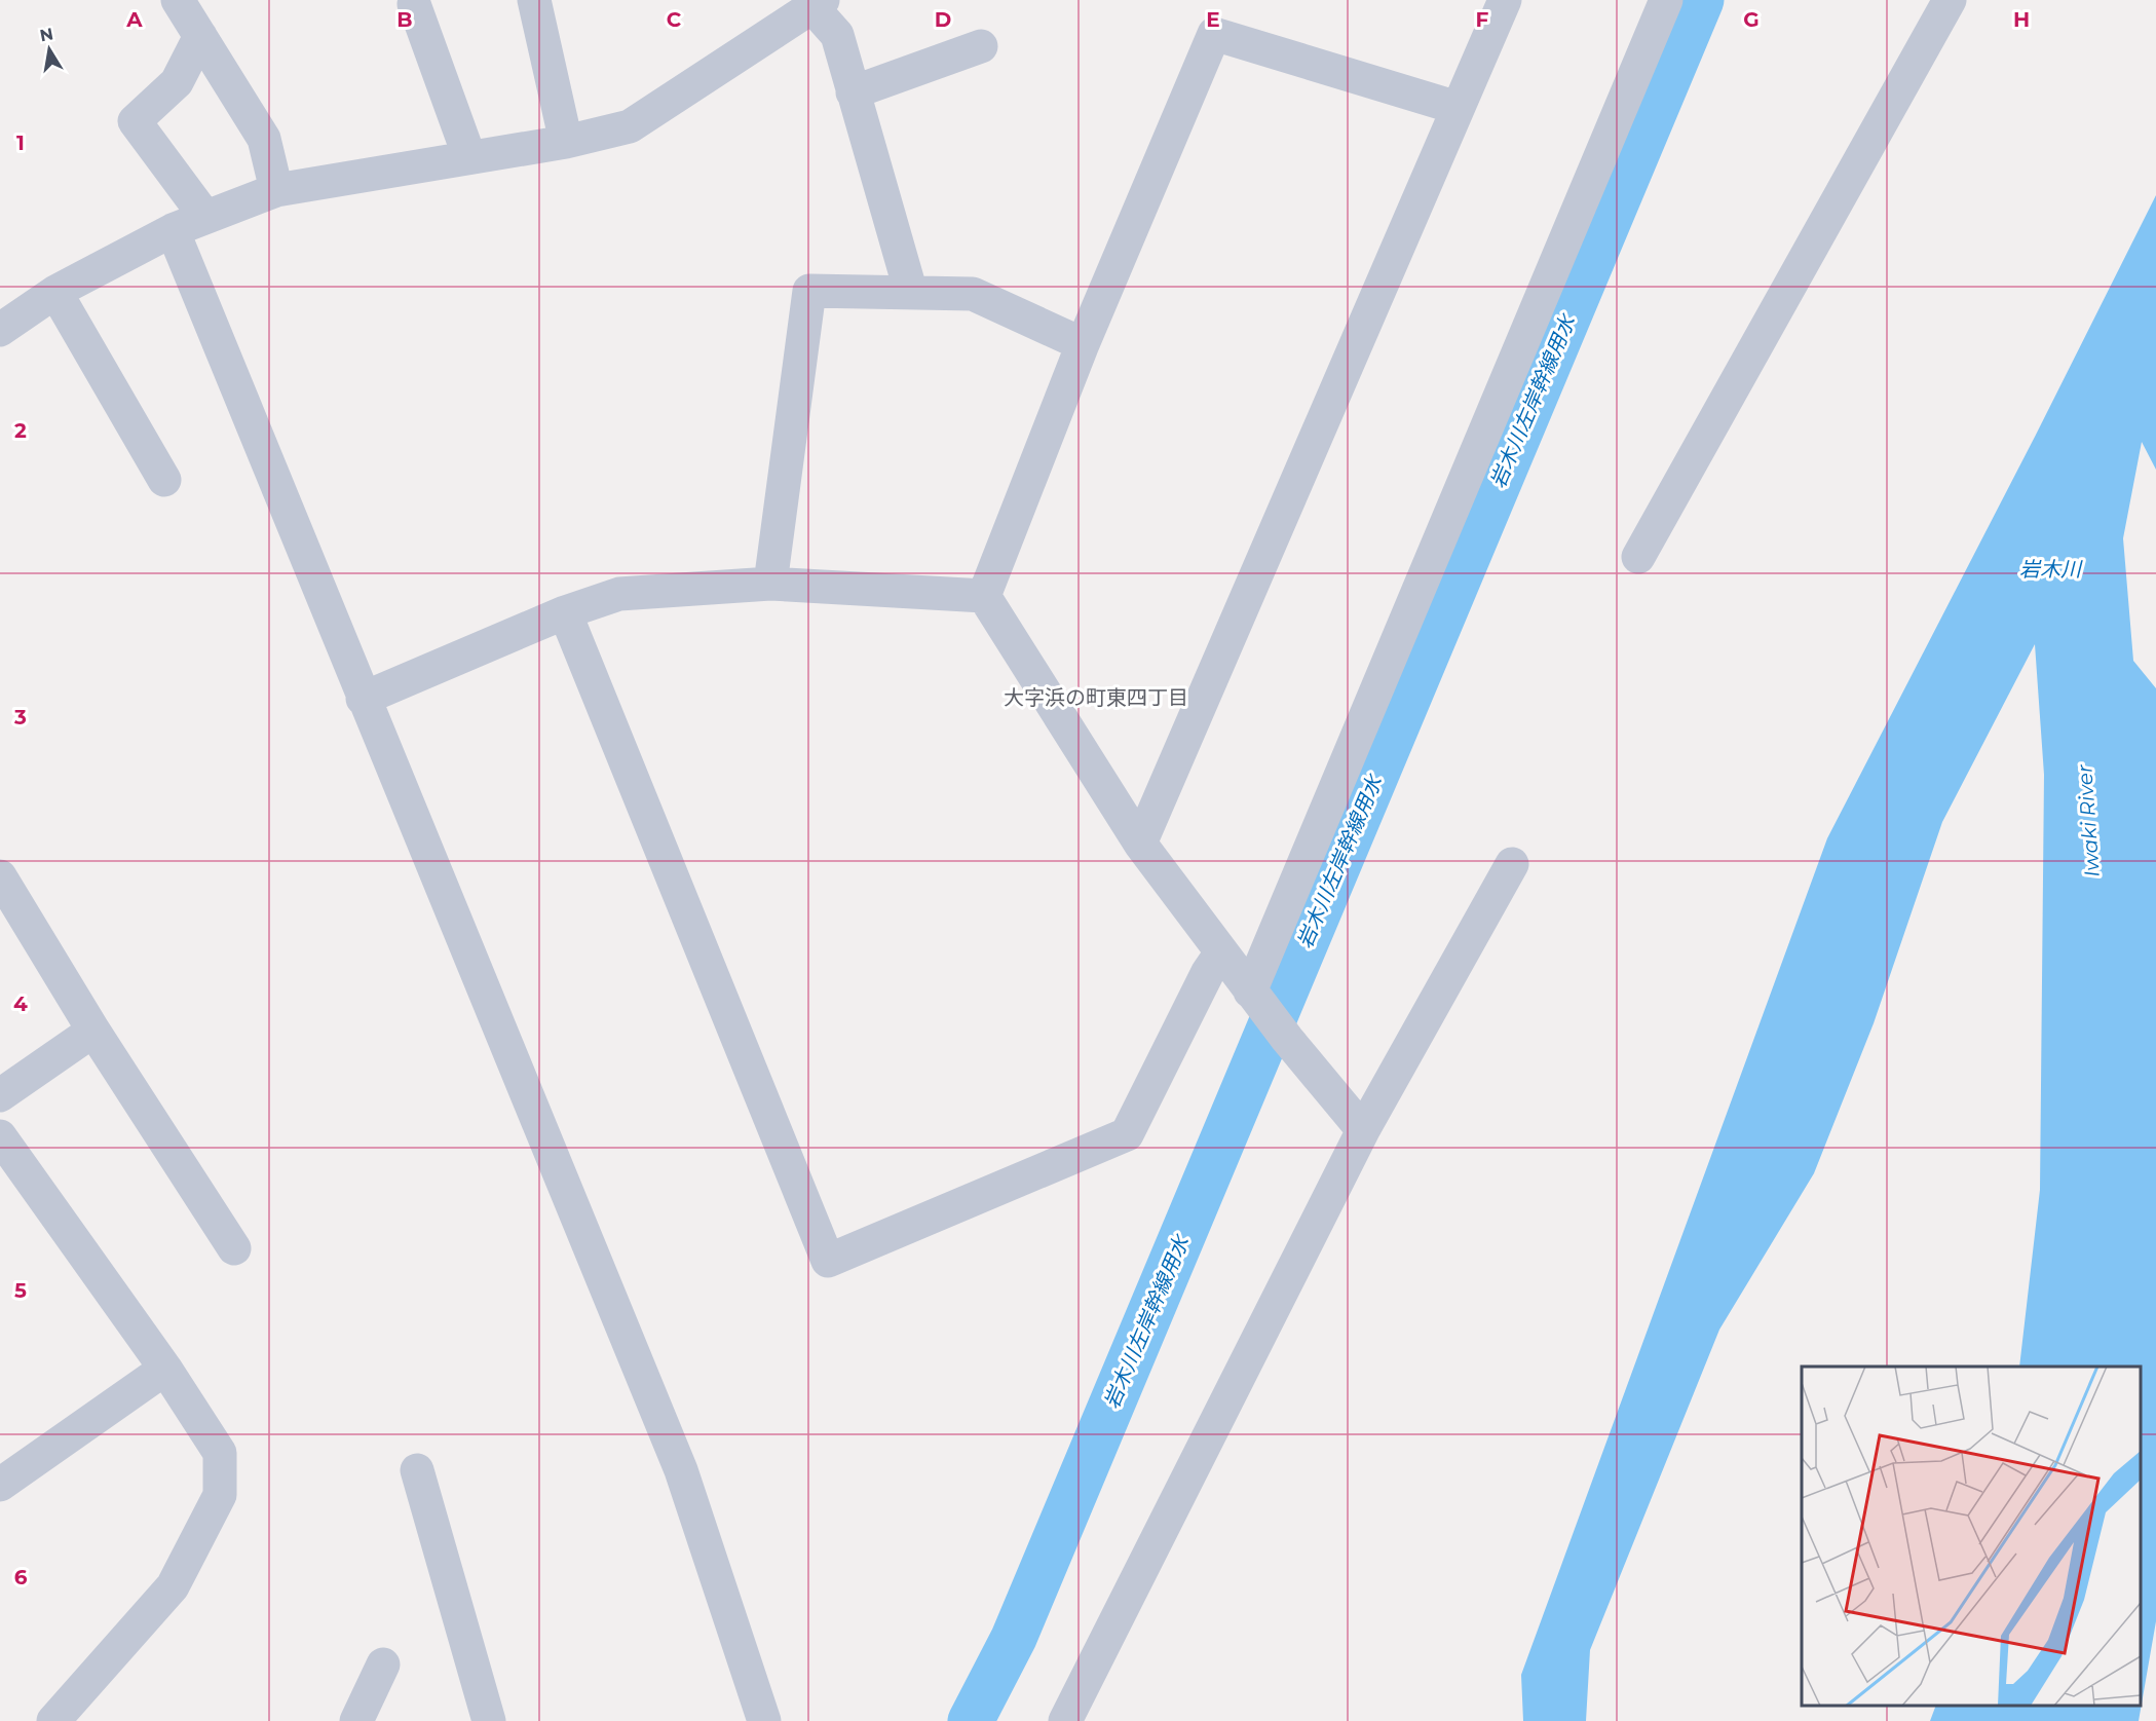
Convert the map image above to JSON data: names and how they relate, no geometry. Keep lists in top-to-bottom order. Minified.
{"districts":["大字浜の町東四丁目"],"water":["岩木川左岸幹線用水","岩木川","Iwaki River"],"north":"top","grid":{"columns":["A","B","C","D","E","F","G","H"],"rows":["1","2","3","4","5","6"]}}
